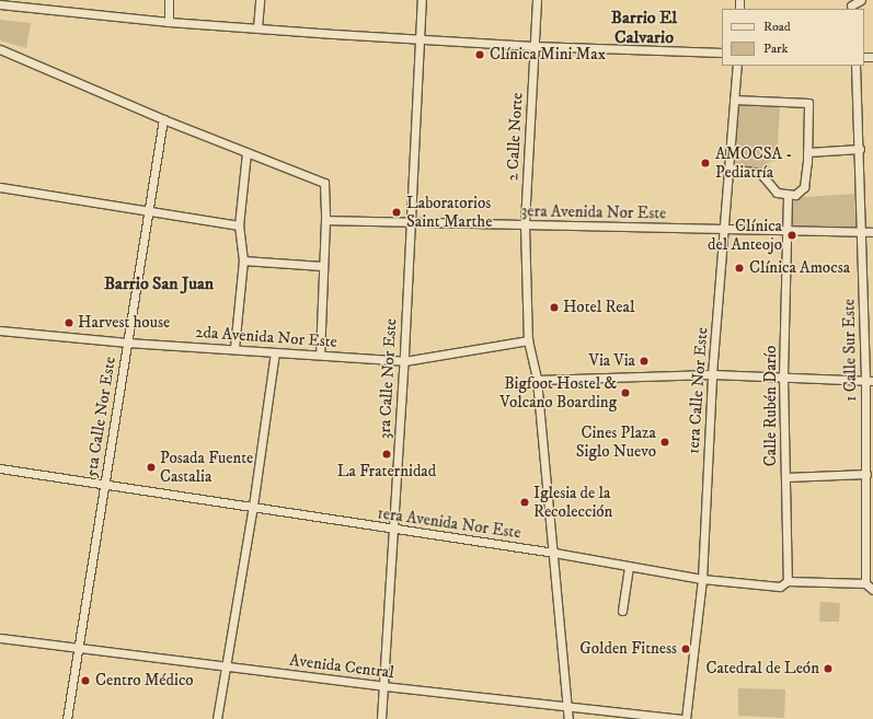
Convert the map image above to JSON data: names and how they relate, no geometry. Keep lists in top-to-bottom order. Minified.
{"streets":{"street":["2 Calle Norte","3era Avenida Nor Este","2da Avenida Nor Este","1 Calle Sur Este","3ra Calle Nor Este","1era Calle Nor Este","Calle Rubén Darío","5ta Calle Nor Este","1era Avenida Nor Este","Avenida Central"]},"crossings":[["2 Calle Norte","3era Avenida Nor Este"],["2 Calle Norte","2da Avenida Nor Este"],["2 Calle Norte","1era Avenida Nor Este"],["2 Calle Norte","Avenida Central"],["3era Avenida Nor Este","1 Calle Sur Este"],["3era Avenida Nor Este","3ra Calle Nor Este"],["3era Avenida Nor Este","1era Calle Nor Este"],["3era Avenida Nor Este","Calle Rubén Darío"],["2da Avenida Nor Este","3ra Calle Nor Este"],["2da Avenida Nor Este","5ta Calle Nor Este"],["1 Calle Sur Este","1era Avenida Nor Este"],["3ra Calle Nor Este","1era Avenida Nor Este"],["3ra Calle Nor Este","Avenida Central"],["1era Calle Nor Este","1era Avenida Nor Este"],["Calle Rubén Darío","1era Avenida Nor Este"],["5ta Calle Nor Este","1era Avenida Nor Este"],["5ta Calle Nor Este","Avenida Central"]],"districts":["Barrio El Calvario","Barrio San Juan"],"places":["Clínica Mini Max","AMOCSA - Pediatría","Laboratorios Saint Marthe","Clínica del Anteojo","Clínica Amocsa","Hotel Real","Harvest house","Via Via","Bigfoot Hostel & Volcano Boarding","Cines Plaza Siglo Nuevo","La Fraternidad","Posada Fuente Castalia","Iglesia de la Recolección","Golden Fitness","Catedral de León","Centro Médico"],"legend":["Road","Park"]}
